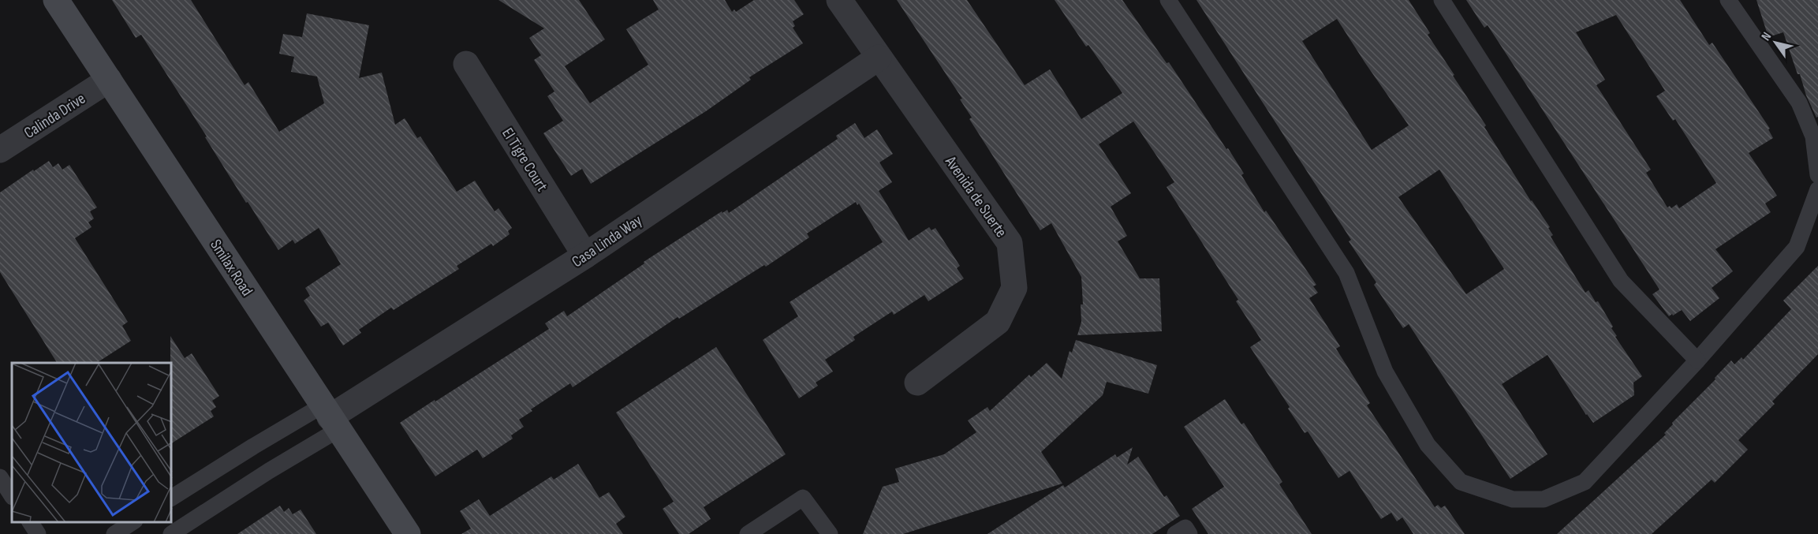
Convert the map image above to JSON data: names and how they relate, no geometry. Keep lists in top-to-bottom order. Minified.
{"streets":{"street":["Calinda Drive","El Tigre Court","Avenida de Suerte","Casa Linda Way","Smilax Road"]},"crossings":[["Calinda Drive","Smilax Road"],["El Tigre Court","Casa Linda Way"],["Avenida de Suerte","Casa Linda Way"],["Casa Linda Way","Smilax Road"]],"north":"top left"}
